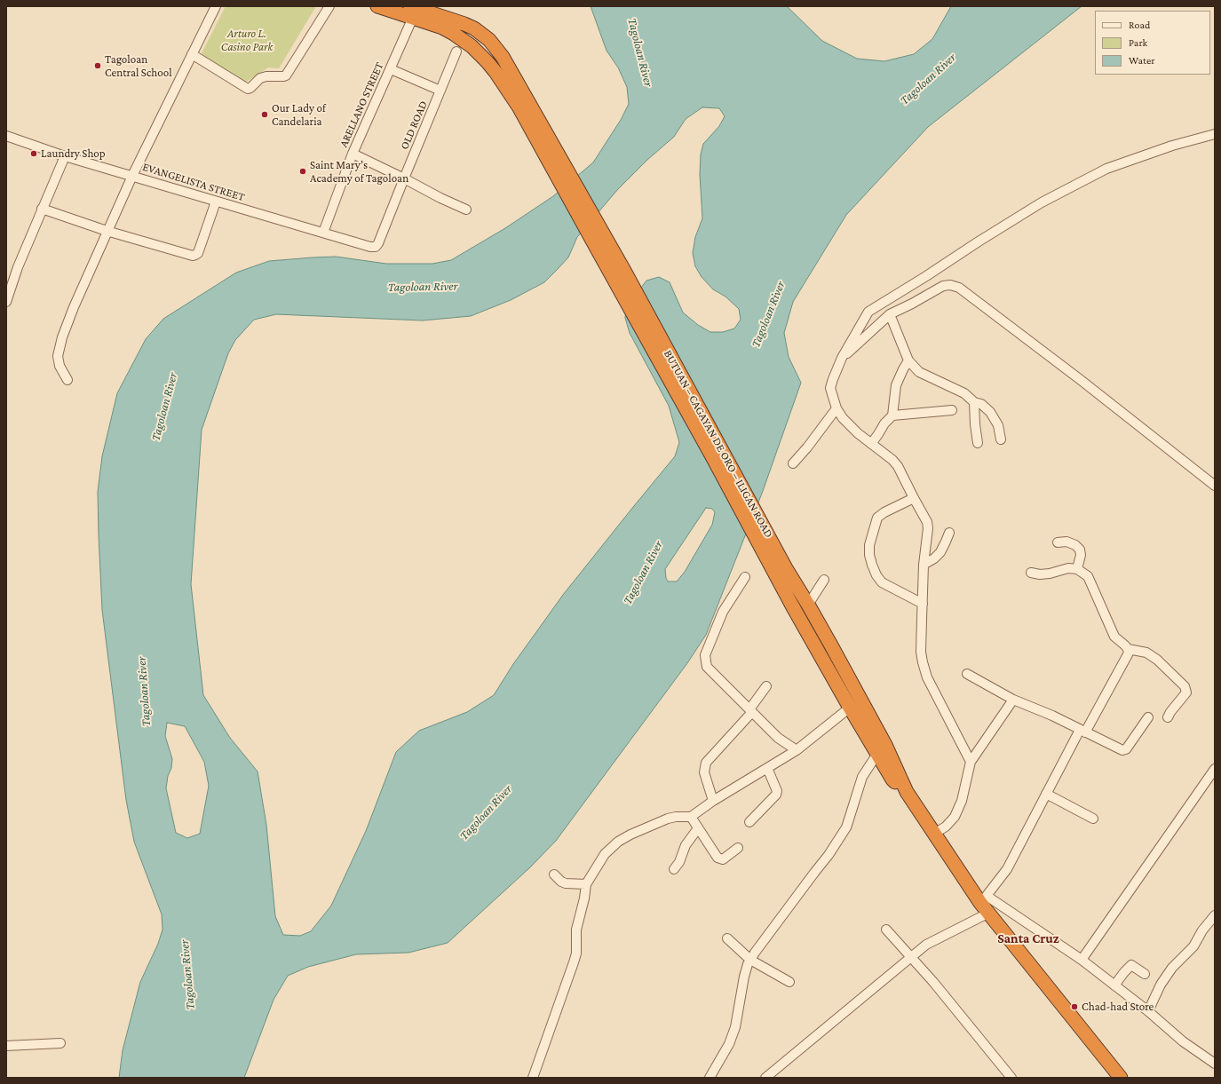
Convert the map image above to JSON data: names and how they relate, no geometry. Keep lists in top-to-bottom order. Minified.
{"streets":{"highway":["BUTUAN – CAGAYAN DE ORO – ILIGAN ROAD"],"street":["ARELLANO STREET","OLD ROAD","EVANGELISTA STREET"]},"crossings":[["ARELLANO STREET","EVANGELISTA STREET"],["ARELLANO STREET","BUTUAN – CAGAYAN DE ORO – ILIGAN ROAD"],["OLD ROAD","EVANGELISTA STREET"]],"districts":["Santa Cruz"],"water":["Tagoloan River"],"parks":["Arturo L. Casino Park"],"places":["Tagoloan Central School","Our Lady of Candelaria","Laundry Shop","Saint Mary’s Academy of Tagoloan","Chad-had Store"],"legend":["Road","Park","Water"]}
